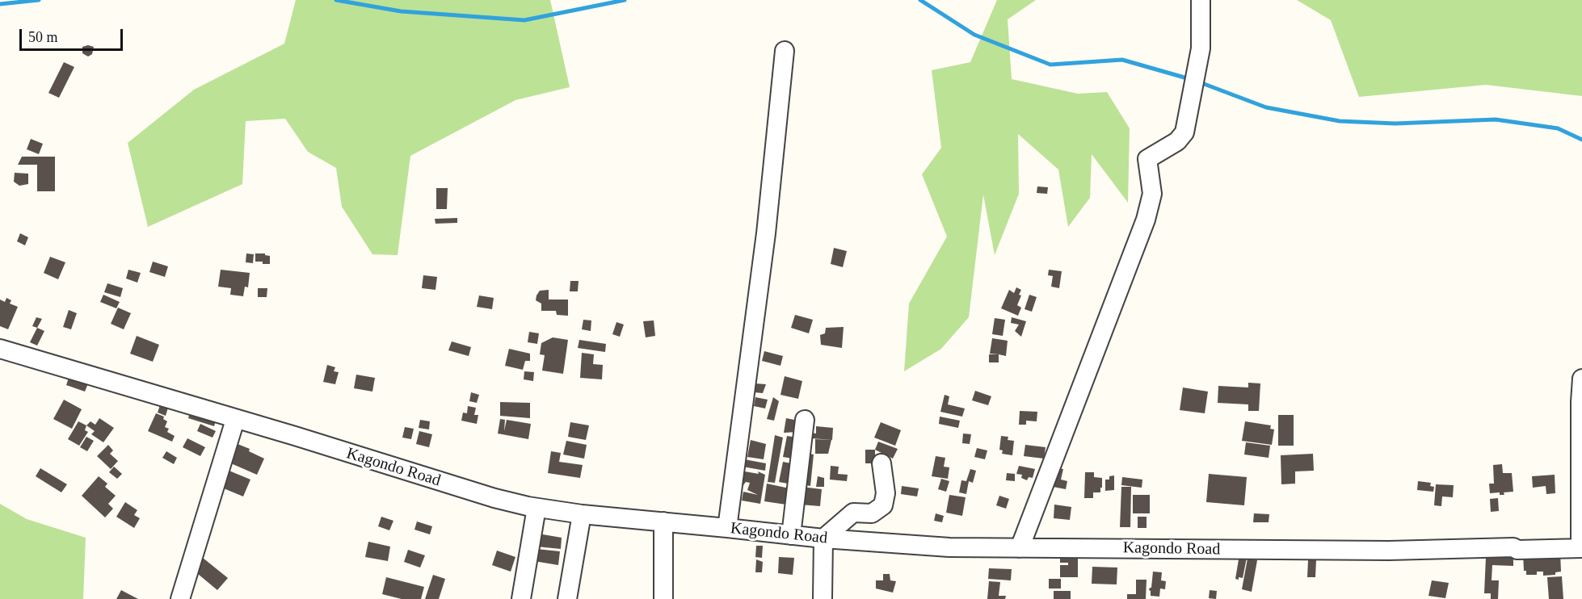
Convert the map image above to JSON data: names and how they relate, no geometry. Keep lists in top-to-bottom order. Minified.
{"streets":{"street":["Kagondo Road"]},"scale_bar":"50 m"}
